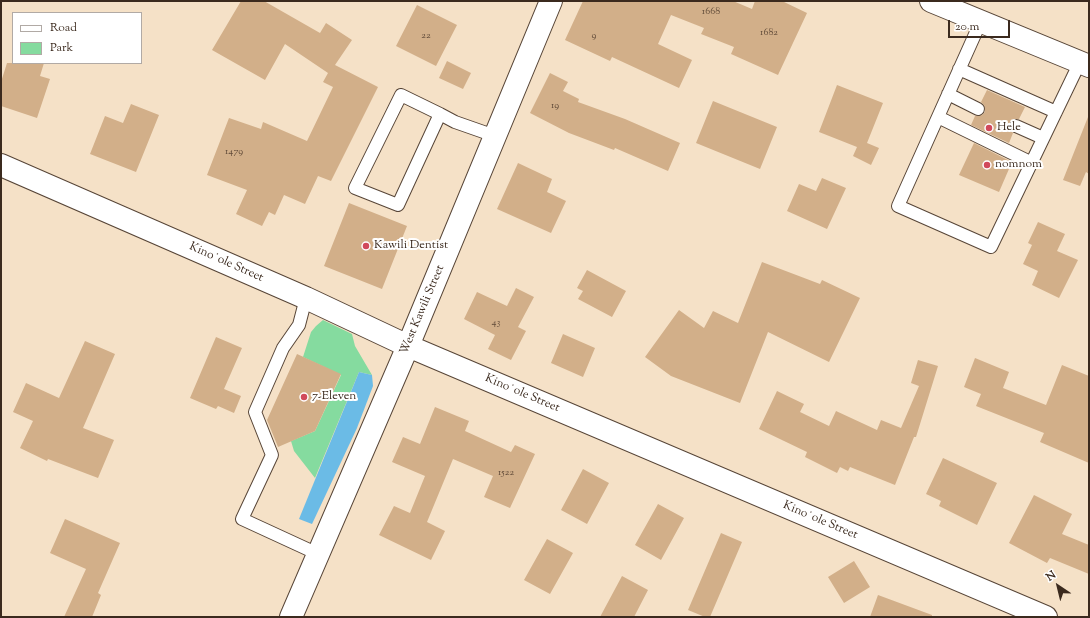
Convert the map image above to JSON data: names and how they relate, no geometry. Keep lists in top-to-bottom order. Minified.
{"streets":{"street":["Kinoʻole Street","West Kawili Street"]},"crossings":[["Kinoʻole Street","West Kawili Street"]],"places":["Hele","nomnom","Kawili Dentist","7-Eleven"],"house_numbers":["1668","1682","22","9","19","1479","43","1522"],"legend":["Road","Park"],"scale_bar":"20 m","north":"top left"}
